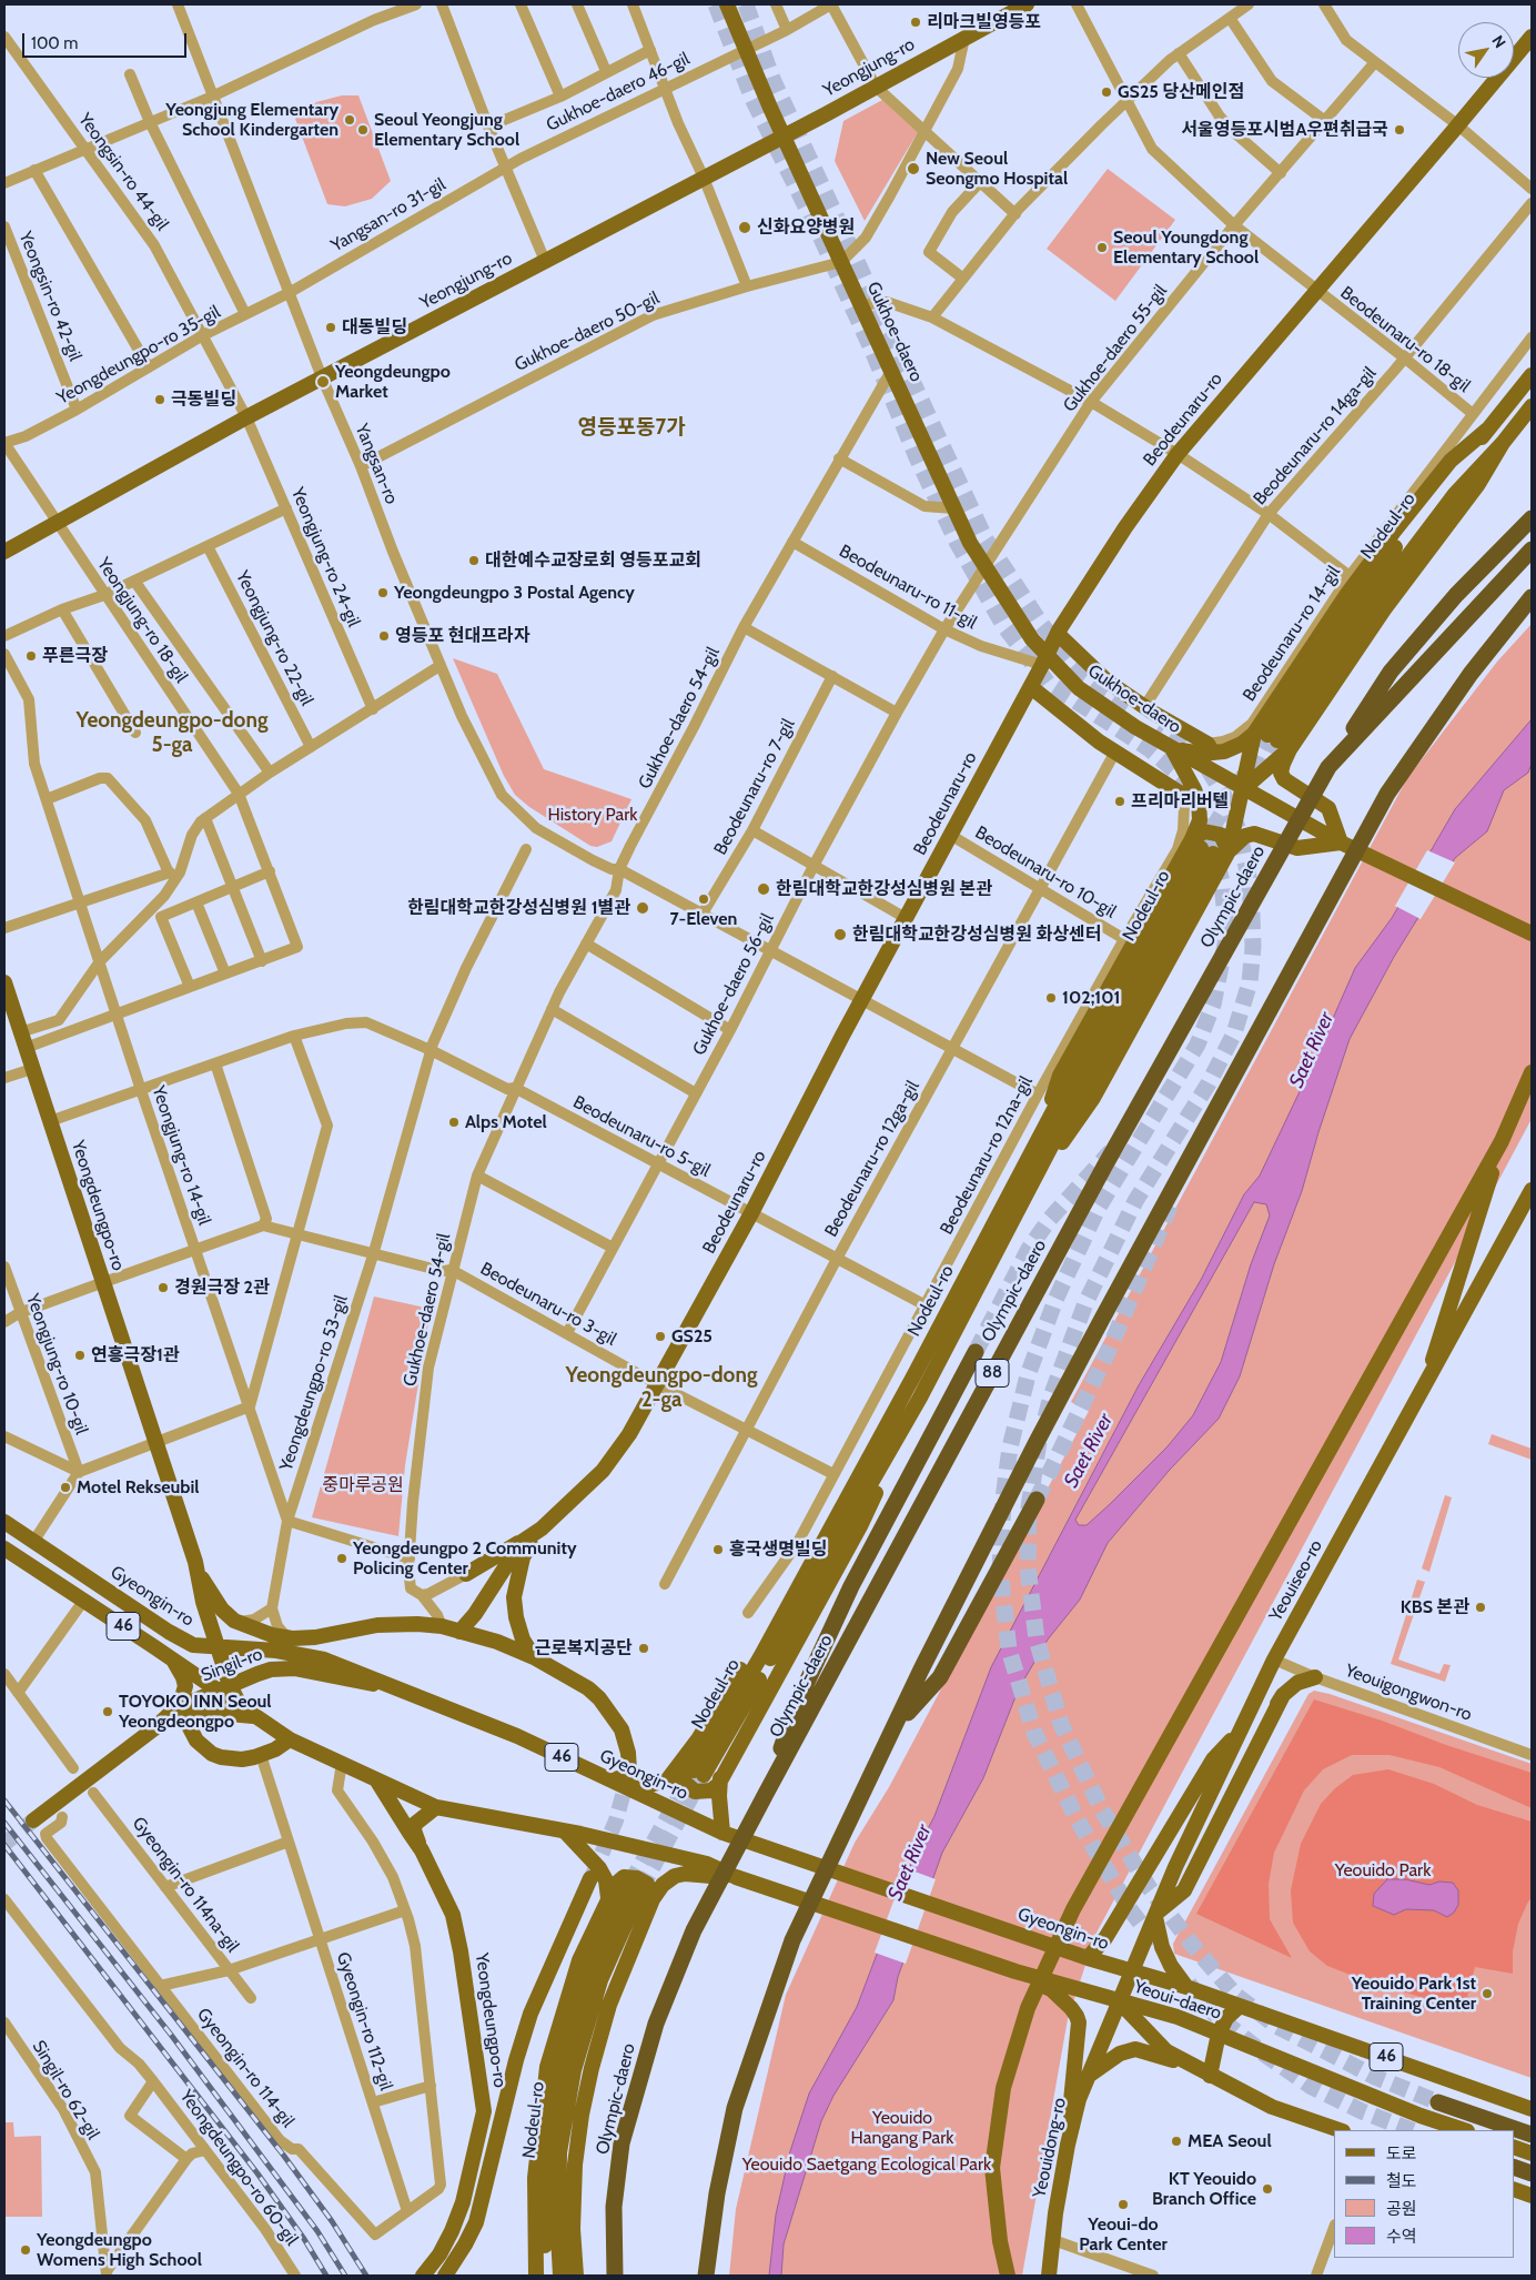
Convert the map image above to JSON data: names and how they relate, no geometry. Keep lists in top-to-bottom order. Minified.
{"streets":{"highway":["Olympic-daero","88"],"main road":["Yeongjung-ro","Gukhoe-daero","Beodeunaru-ro","Nodeul-ro","Yeongdeungpo-ro","Yeouiseo-ro","Gyeongin-ro","46","Singil-ro","Yeoui-daero","Yeouidong-ro"],"street":["Gukhoe-daero 46-gil","Yeongsin-ro 44-gil","Yangsan-ro 31-gil","Yeongsin-ro 42-gil","Gukhoe-daero 50-gil","Beodeunaru-ro 18-gil","Gukhoe-daero 55-gil","Yeongdeungpo-ro 35-gil","Beodeunaru-ro 14ga-gil","Yangsan-ro","Yeongjung-ro 24-gil","Beodeunaru-ro 11-gil","Yeongjung-ro 18-gil","Beodeunaru-ro 14-gil","Yeongjung-ro 22-gil","Gukhoe-daero 54-gil","Beodeunaru-ro 7-gil","Beodeunaru-ro 10-gil","Gukhoe-daero 56-gil","Beodeunaru-ro 5-gil","Yeongjung-ro 14-gil","Beodeunaru-ro 12na-gil","Beodeunaru-ro 12ga-gil","Beodeunaru-ro 3-gil","Yeongjung-ro 10-gil","Yeongdeungpo-ro 53-gil","Yeouigongwon-ro","Gyeongin-ro 114na-gil","Gyeongin-ro 112-gil","Gyeongin-ro 114-gil","Singil-ro 62-gil","Yeongdeungpo-ro 60-gil"]},"crossings":[["Yeongjung-ro","Gukhoe-daero"],["Yeongjung-ro","Yangsan-ro"],["Yeongjung-ro","Yeongjung-ro 24-gil"],["Yeongjung-ro","Yeongjung-ro 18-gil"],["Gukhoe-daero 46-gil","Yangsan-ro 31-gil"],["Gukhoe-daero 46-gil","Gukhoe-daero"],["Yeongsin-ro 44-gil","Yeongdeungpo-ro 35-gil"],["Yangsan-ro 31-gil","Yeongdeungpo-ro 35-gil"],["Yangsan-ro 31-gil","Yangsan-ro"],["Yeongsin-ro 42-gil","Yeongdeungpo-ro 35-gil"],["Gukhoe-daero 50-gil","Gukhoe-daero"],["Gukhoe-daero 50-gil","Yangsan-ro"],["Gukhoe-daero","Gukhoe-daero 55-gil"],["Gukhoe-daero","Beodeunaru-ro"],["Gukhoe-daero","Beodeunaru-ro 11-gil"],["Gukhoe-daero","Gukhoe-daero 54-gil"],["Gukhoe-daero","Gukhoe-daero 56-gil"],["Beodeunaru-ro 18-gil","Gukhoe-daero 55-gil"],["Beodeunaru-ro 18-gil","Beodeunaru-ro"],["Beodeunaru-ro 18-gil","Beodeunaru-ro 14ga-gil"],["Beodeunaru-ro 18-gil","Beodeunaru-ro 14-gil"],["Gukhoe-daero 55-gil","Gukhoe-daero 56-gil"],["Yeongdeungpo-ro 35-gil","Yangsan-ro"],["Beodeunaru-ro","Beodeunaru-ro 11-gil"],["Beodeunaru-ro","Beodeunaru-ro 10-gil"],["Beodeunaru-ro","Beodeunaru-ro 5-gil"],["Beodeunaru-ro","Yeongdeungpo-ro"],["Beodeunaru-ro","Beodeunaru-ro 3-gil"],["Yangsan-ro","Gukhoe-daero 54-gil"],["Beodeunaru-ro 11-gil","Gukhoe-daero 54-gil"],["Beodeunaru-ro 11-gil","Gukhoe-daero 56-gil"],["Gukhoe-daero 54-gil","Beodeunaru-ro 5-gil"],["Gukhoe-daero 54-gil","Beodeunaru-ro 3-gil"],["Beodeunaru-ro 10-gil","Beodeunaru-ro 12na-gil"],["Beodeunaru-ro 10-gil","Beodeunaru-ro 12ga-gil"],["Gukhoe-daero 56-gil","Beodeunaru-ro 5-gil"],["Gukhoe-daero 56-gil","Beodeunaru-ro 3-gil"],["Beodeunaru-ro 5-gil","Beodeunaru-ro 12na-gil"],["Beodeunaru-ro 5-gil","Beodeunaru-ro 12ga-gil"],["Yeongjung-ro 14-gil","Yeongdeungpo-ro 53-gil"],["Beodeunaru-ro 12na-gil","Beodeunaru-ro 3-gil"],["Beodeunaru-ro 12ga-gil","Beodeunaru-ro 3-gil"],["Yeongdeungpo-ro","Gyeongin-ro"],["Yeongdeungpo-ro","46"],["Yeongdeungpo-ro","Singil-ro"],["Yeouiseo-ro","Gyeongin-ro"],["Yeouiseo-ro","Yeouigongwon-ro"],["Yeouiseo-ro","Yeoui-daero"],["Yeouiseo-ro","Yeouidong-ro"],["Gyeongin-ro","Singil-ro"],["Gyeongin-ro","Yeoui-daero"],["46","Singil-ro"],["Yeoui-daero","Yeouidong-ro"],["Gyeongin-ro 112-gil","Gyeongin-ro 114-gil"]],"districts":["영등포동7가","Yeongdeungpo-dong 5-ga","Yeongdeungpo-dong 2-ga"],"water":["Saet River"],"parks":["History Park","중마루공원","Yeouido Park","Yeouido Hangang Park","Yeouido Saetgang Ecological Park"],"places":["리마크빌영등포","GS25 당산메인점","Yeongjung Elementary School Kindergarten","Seoul Yeongjung Elementary School","서울영등포시범A우편취급국","New Seoul Seongmo Hospital","신화요양병원","Seoul Youngdong Elementary School","대동빌딩","Yeongdeungpo Market","극동빌딩","대한예수교장로회 영등포교회","Yeongdeungpo 3 Postal Agency","영등포 현대프라자","푸른극장","프리마리버텔","한림대학교한강성심병원 본관","7-Eleven","한림대학교한강성심병원 1별관","한림대학교한강성심병원 화상센터","102;101","Alps Motel","경원극장 2관","GS25","연흥극장1관","Motel Rekseubil","흥국생명빌딩","Yeongdeungpo 2 Community Policing Center","KBS 본관","근로복지공단","TOYOKO INN Seoul Yeongdeongpo","Yeouido Park 1st Training Center","MEA Seoul","KT Yeouido Branch Office","Yeoui-do Park Center","Yeongdeungpo Womens High School"],"legend":["도로","철도","공원","수역"],"scale_bar":"100 m","north":"top right"}
